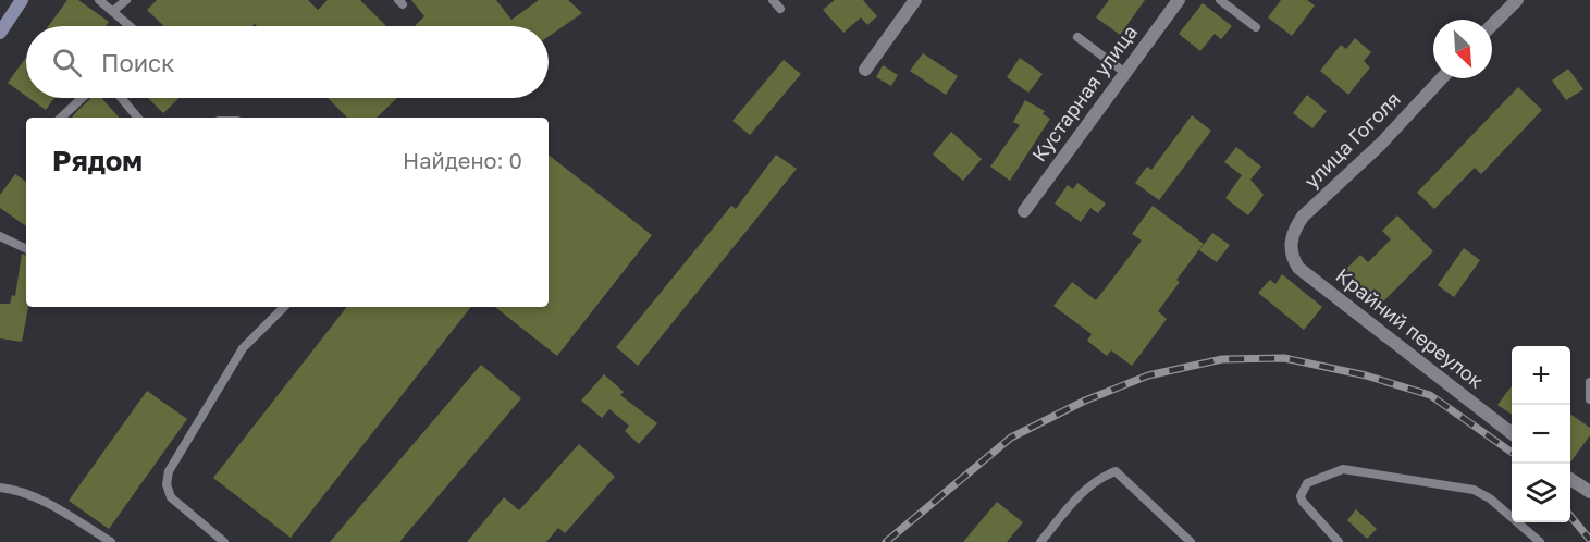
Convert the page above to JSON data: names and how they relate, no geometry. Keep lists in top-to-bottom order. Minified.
{"streets":{"street":["Кустарная улица","улица Гоголя","Крайний переулок"]},"crossings":[["улица Гоголя","Крайний переулок"]],"north":"bottom right","page":{"search":"Поиск","heading":["Рядом","Найдено: 0"],"map_buttons":["+","−"]}}
